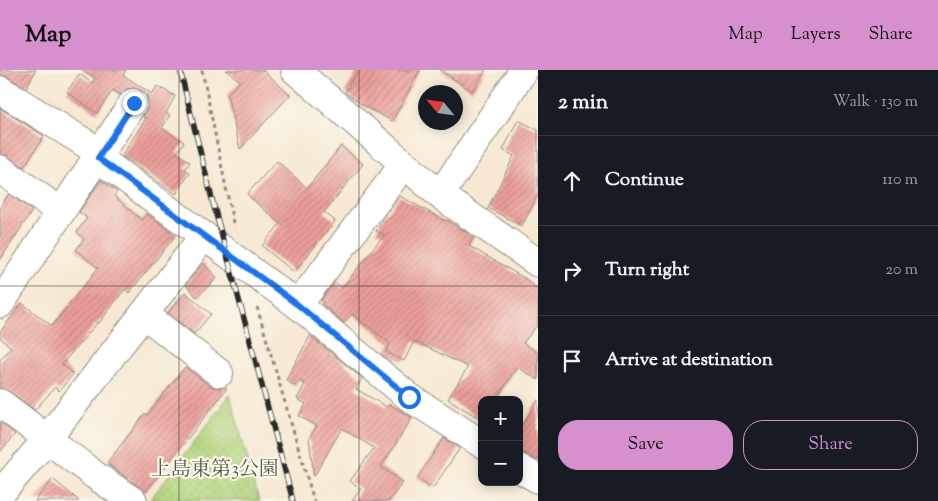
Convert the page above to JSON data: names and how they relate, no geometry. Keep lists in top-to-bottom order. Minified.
{"parks":["上島東第3公園"],"north":"top left","page":{"header":"Map","nav":["Map","Layers","Share"],"heading":["2 min","Walk · 130 m"],"list":[["Continue","110 m"],["Turn right","20 m"],"Arrive at destination"],"map_buttons":["+","−"],"buttons":["Save","Share"]}}
